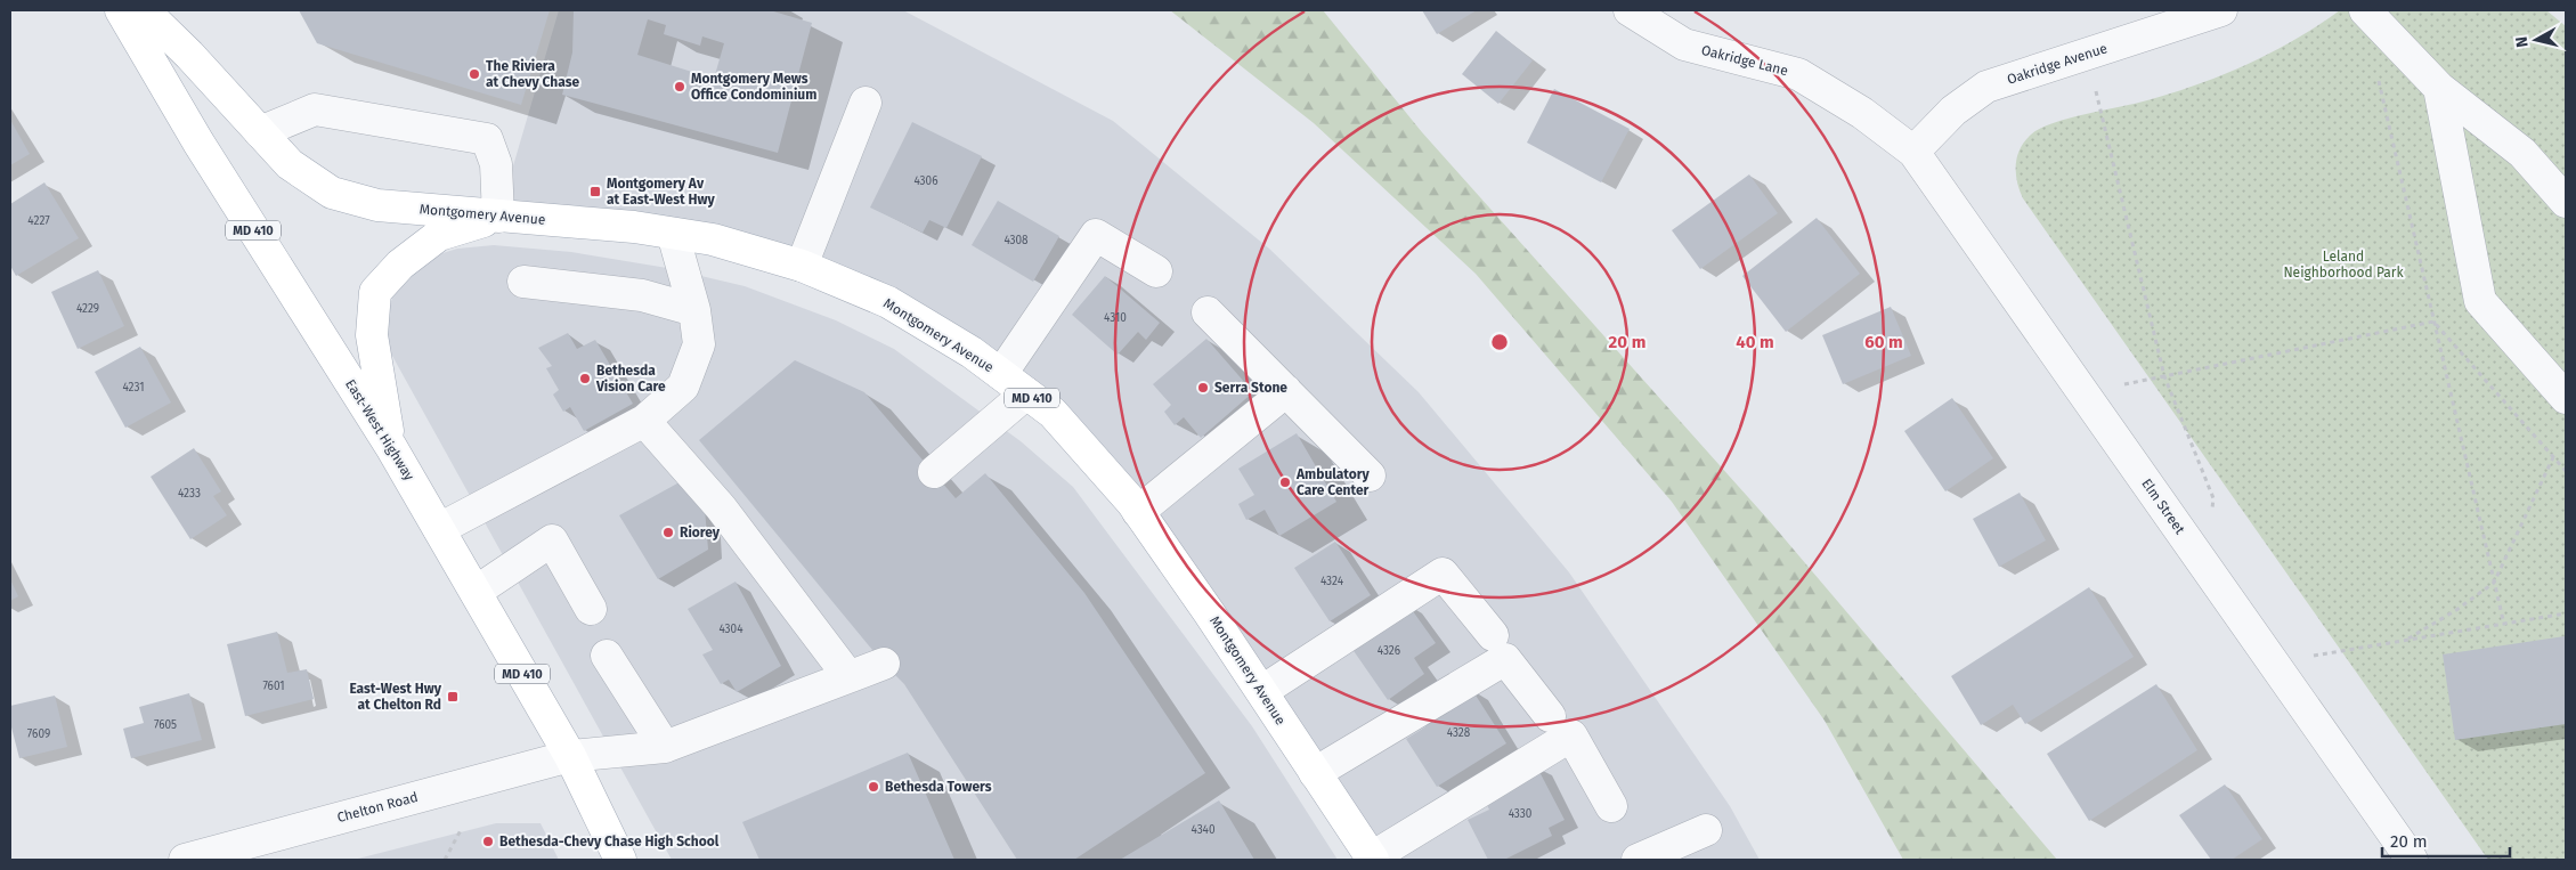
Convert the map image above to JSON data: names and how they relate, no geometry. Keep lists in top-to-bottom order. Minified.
{"streets":{"main road":["Montgomery Avenue","MD 410","East-West Highway"],"street":["Oakridge Lane","Oakridge Avenue","Elm Street","Chelton Road"]},"crossings":[["Oakridge Lane","Oakridge Avenue"],["Oakridge Lane","Elm Street"],["Oakridge Avenue","Elm Street"],["East-West Highway","Chelton Road"]],"parks":["Leland Neighborhood Park"],"places":{"other":["The Riviera at Chevy Chase","Montgomery Mews Office Condominium","Bethesda Vision Care","Serra Stone","Ambulatory Care Center","Riorey","Bethesda Towers","Bethesda-Chevy Chase High School"],"transit":["Montgomery Av at East-West Hwy","East-West Hwy at Chelton Rd"]},"house_numbers":["4306","4227","4308","4229","4310","4231","4233","4324","4304","4326","7601","7605","4328","7609","4330","4340"],"scale_bar":"20 m","north":"left","rings":["20 m","40 m","60 m"]}
